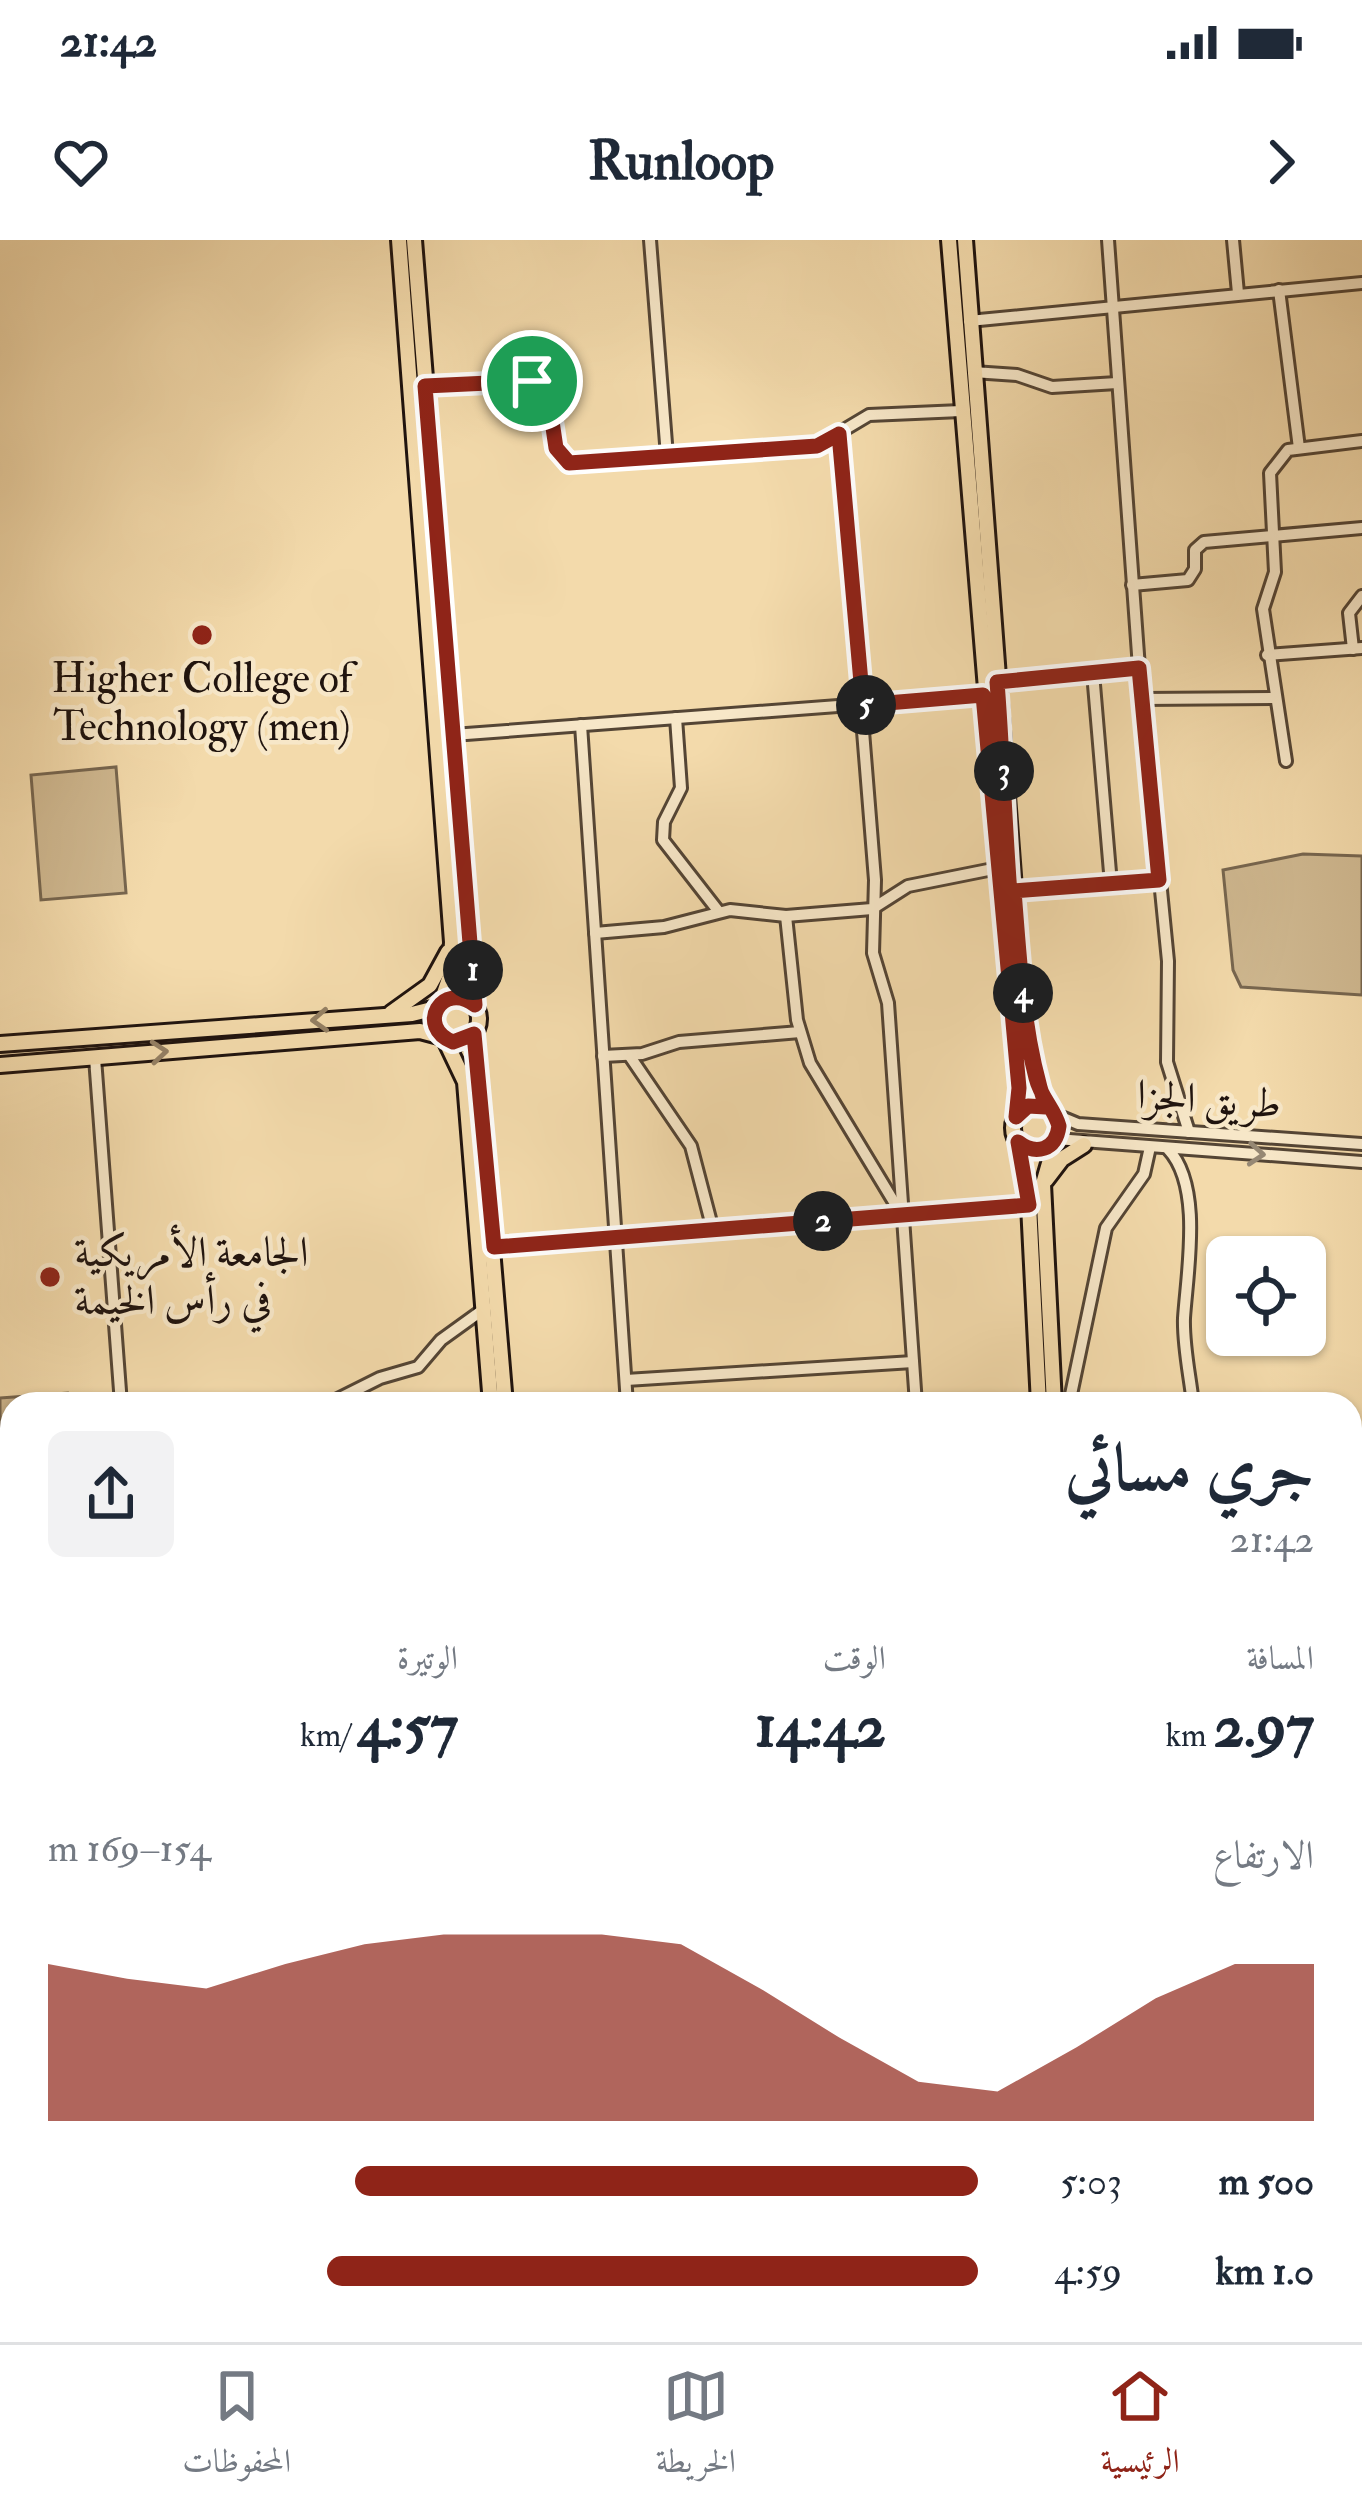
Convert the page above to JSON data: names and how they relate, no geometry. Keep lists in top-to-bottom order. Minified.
{"streets":{"street":["طريق الجزا"]},"places":["Higher College of Technology (men)","الجامعة الأمريكية في رأس الخيمة"],"page":{"status":"21:42","header":"Runloop","pins":["5","3","1","4","2"],"heading":["جري مسائي","21:42"],"stats":[["المسافة","2.97 km"],["الوقت","14:42"],["الوتيرة","4:57 /km"]],"chart":["الارتفاع","154–169 m"],"list":[{"name":"500 m","note":"5:03"},{"name":"1.0 km","note":"4:59"}],"tabs":["الرئيسية","الخريطة","المحفوظات"]}}
